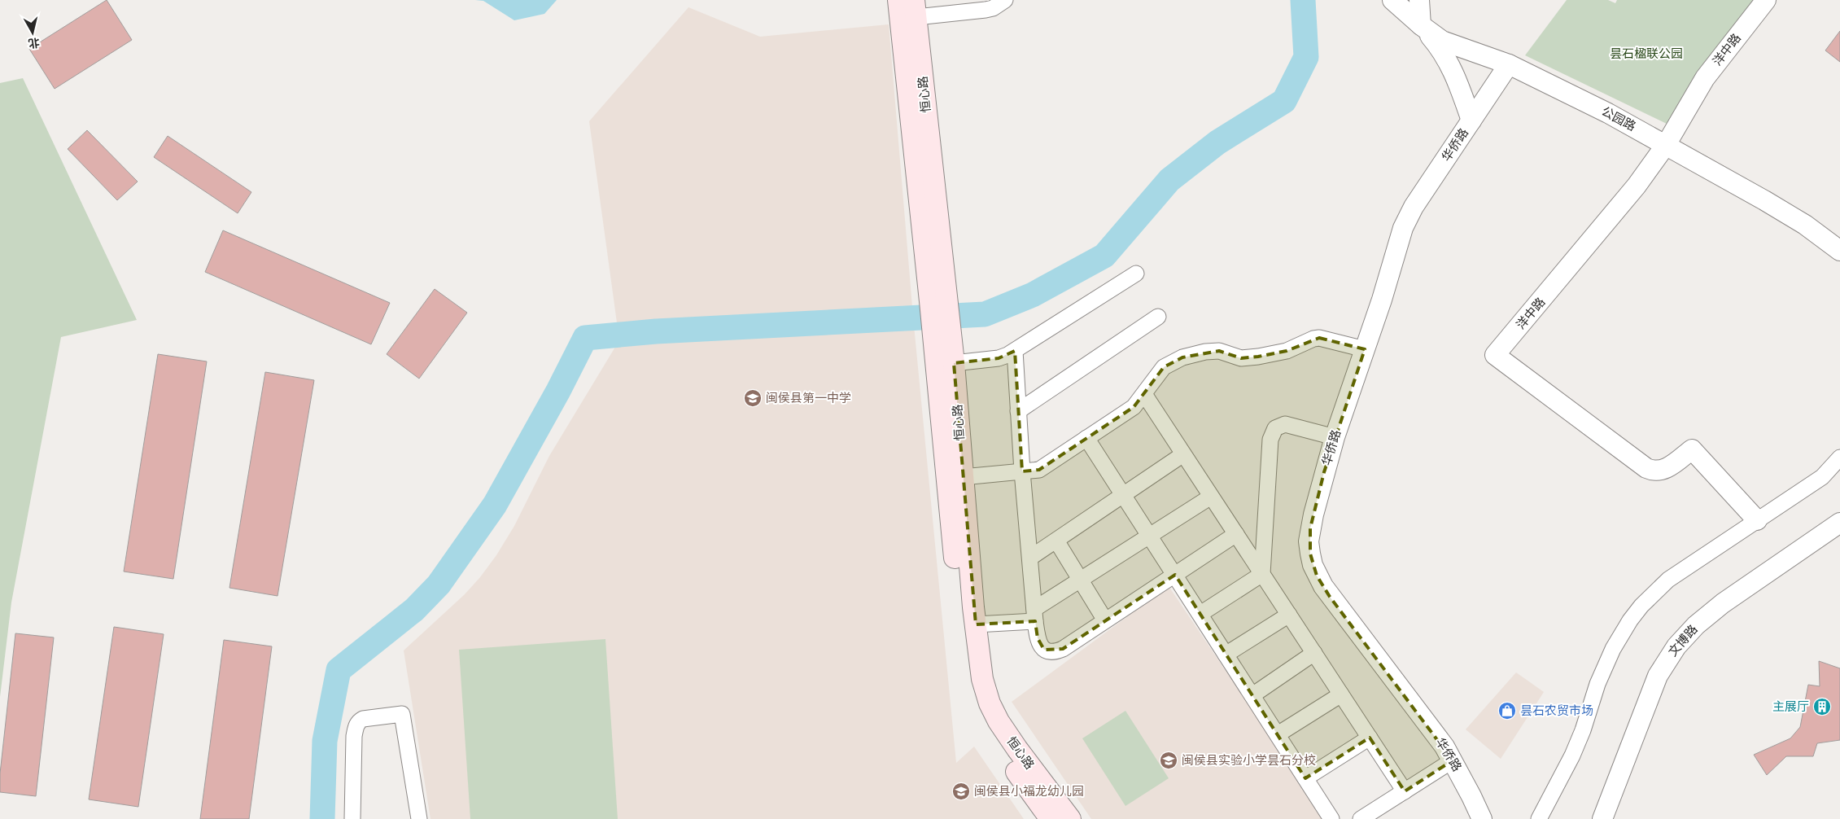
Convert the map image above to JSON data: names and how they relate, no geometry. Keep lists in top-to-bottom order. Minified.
{"streets":{"main road":["恒心路"],"street":["洋中路","公园路","华侨路","文博路"]},"crossings":[["洋中路","公园路"],["公园路","华侨路"]],"parks":["昙石楹联公园"],"places":{"school or university":["闽侯县第一中学","闽侯县实验小学昙石分校","闽侯县小福龙幼儿园"],"building":["主展厅"],"shop":["昙石农贸市场"]},"north":"bottom"}
